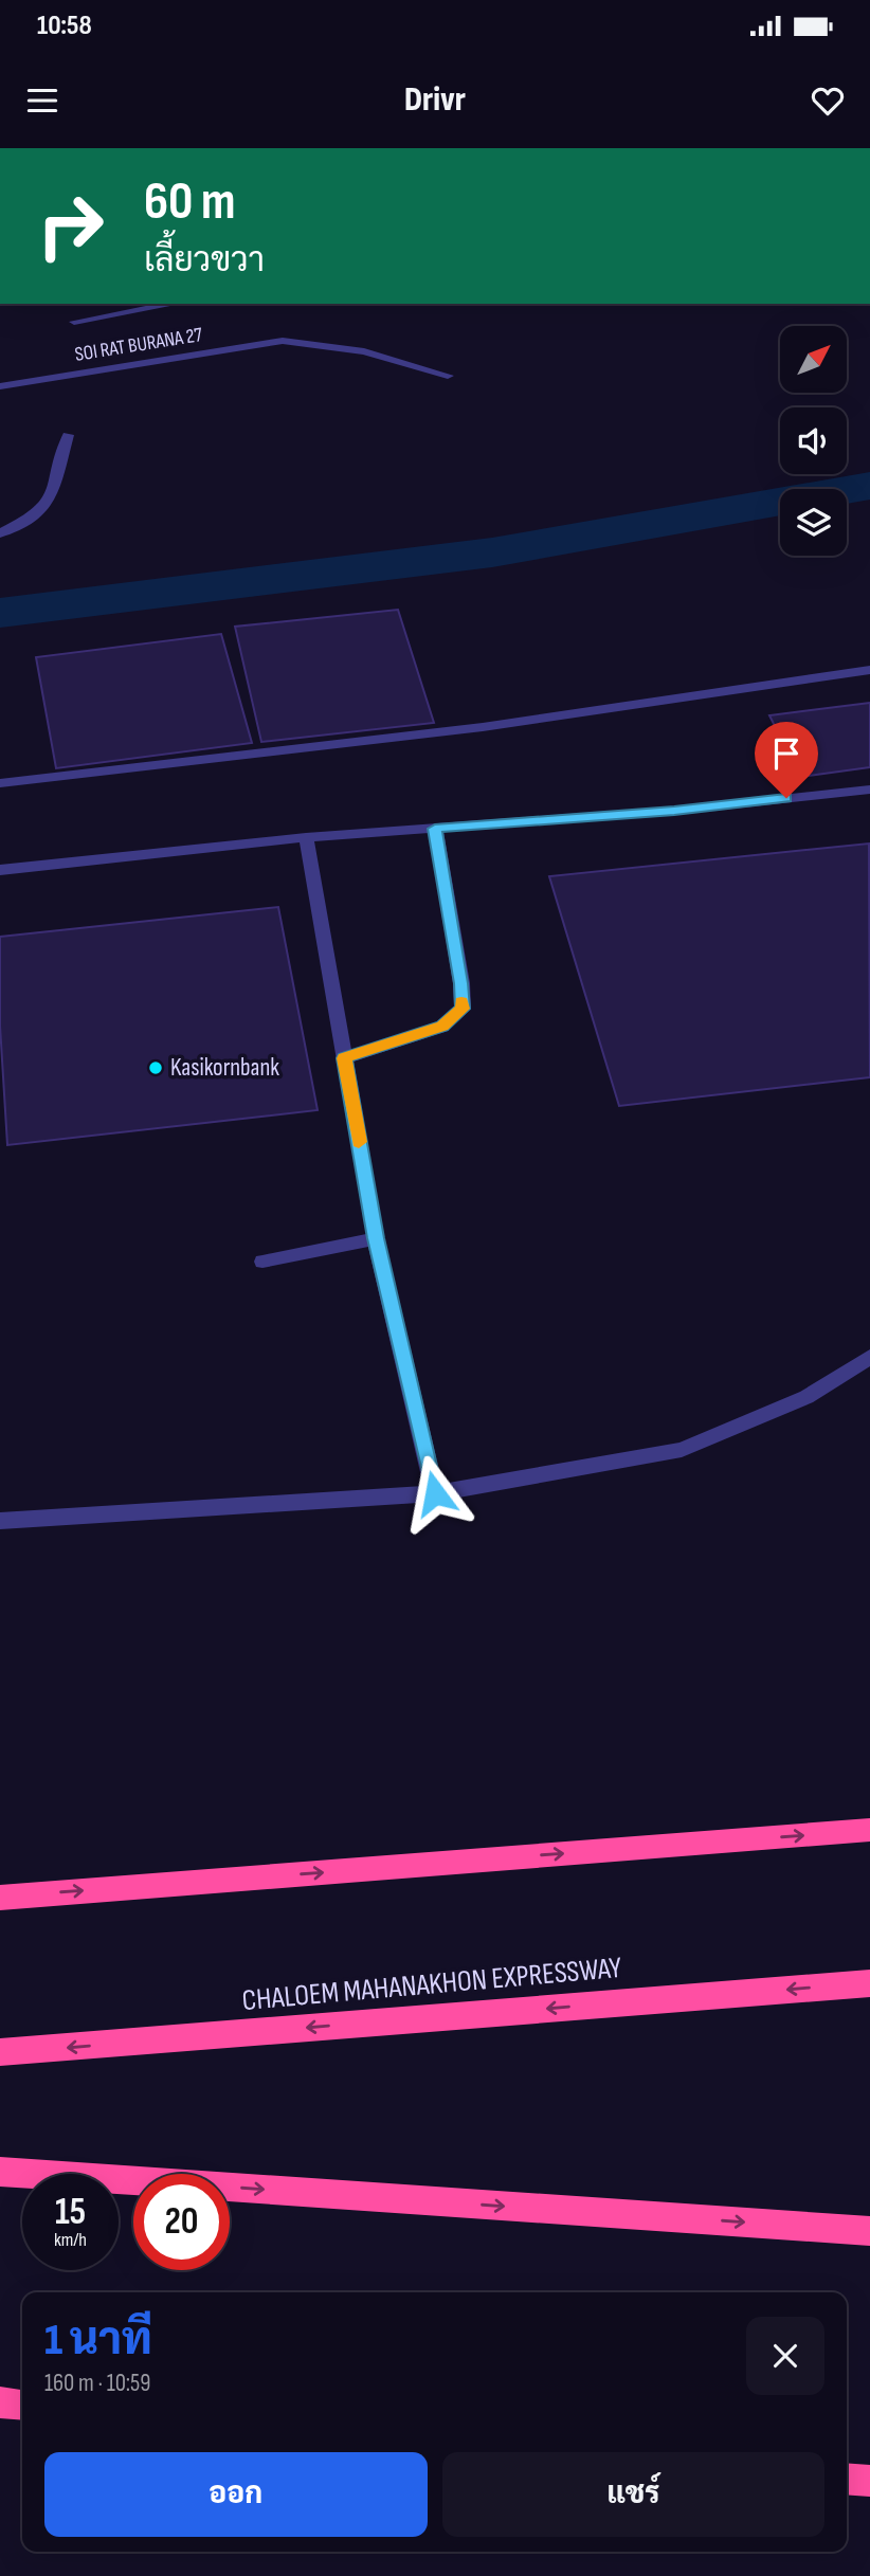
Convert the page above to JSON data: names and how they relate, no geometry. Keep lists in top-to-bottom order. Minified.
{"streets":{"highway":["CHALOEM MAHANAKHON EXPRESSWAY"],"street":["SOI RAT BURANA 27"]},"places":["Kasikornbank"],"north":"top right","page":{"status":"10:58","header":"Drivr","turn":["60 m","เลี้ยวขวา"],"speed":"15 km/h","limit":"20","heading":["1 นาที","160 m · 10:59"],"buttons":["ออก","แชร์"]}}
